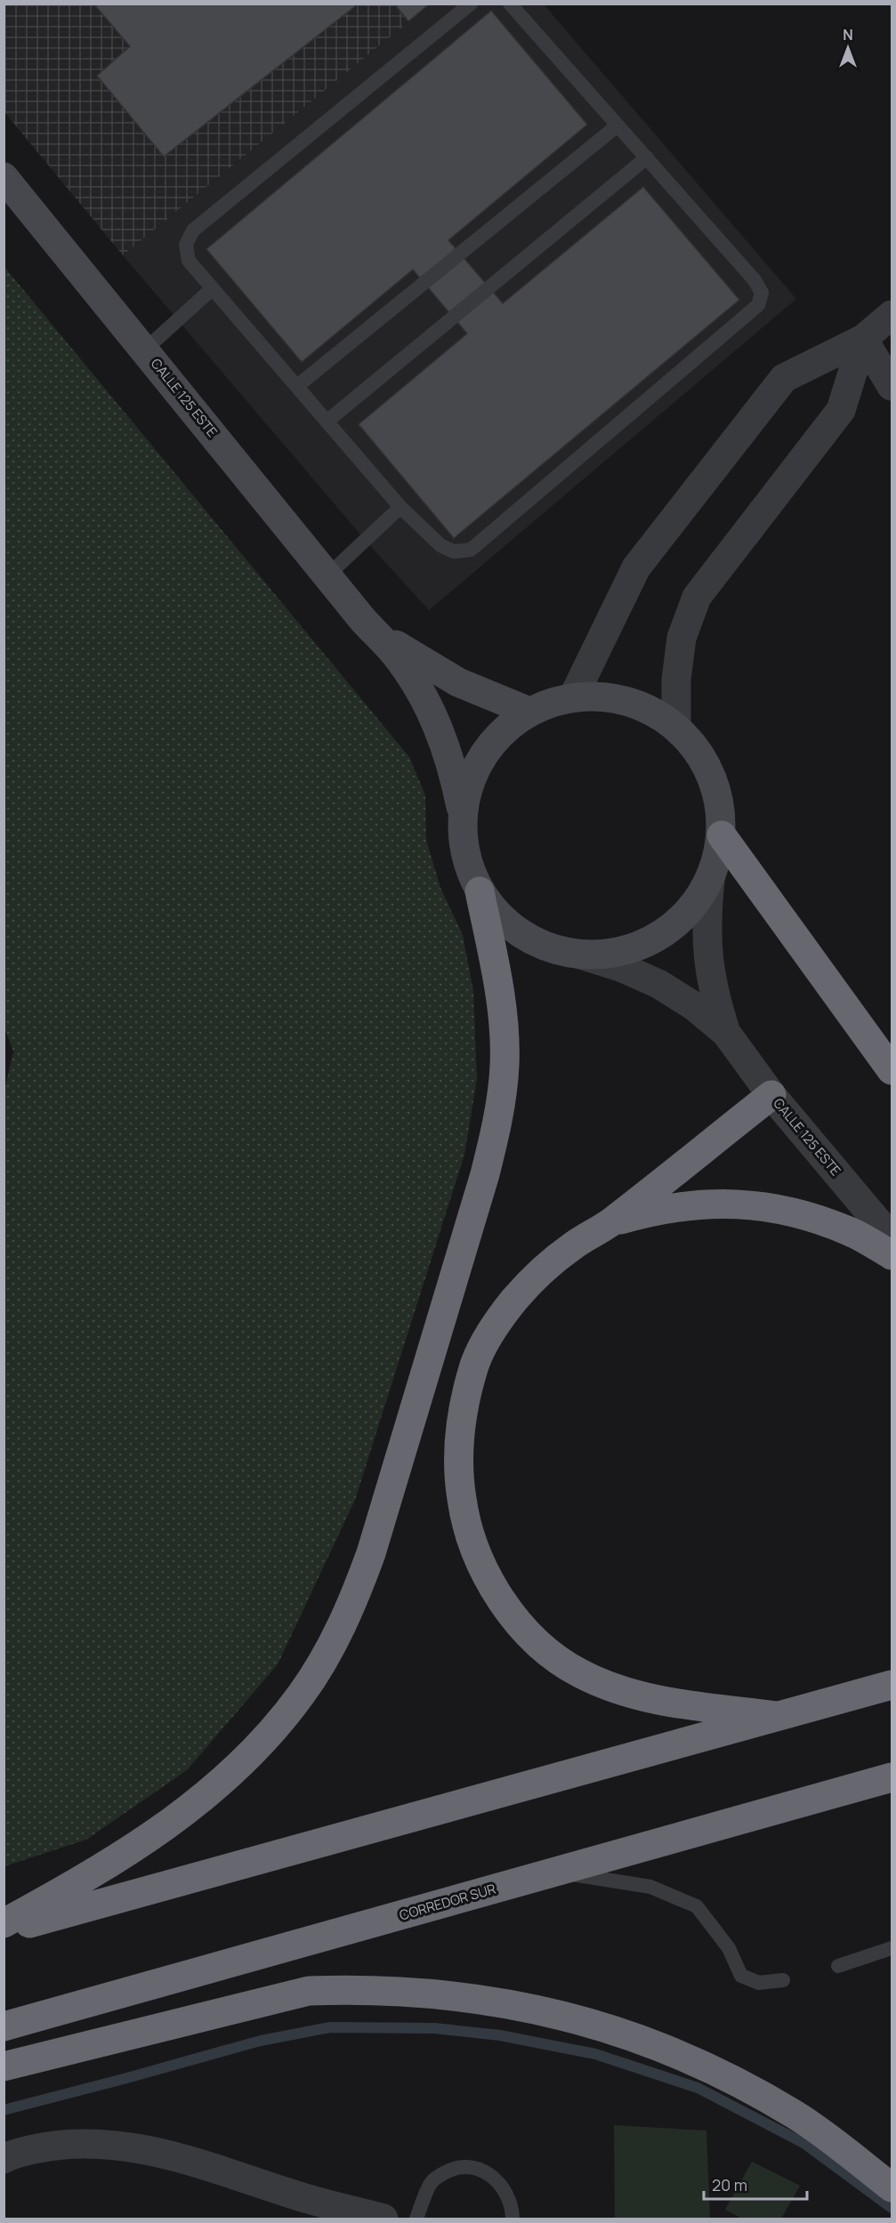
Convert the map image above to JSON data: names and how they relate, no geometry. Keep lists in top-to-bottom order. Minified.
{"streets":{"highway":["CORREDOR SUR"],"main road":["CALLE 125 ESTE"]},"scale_bar":"20 m","north":"top"}
